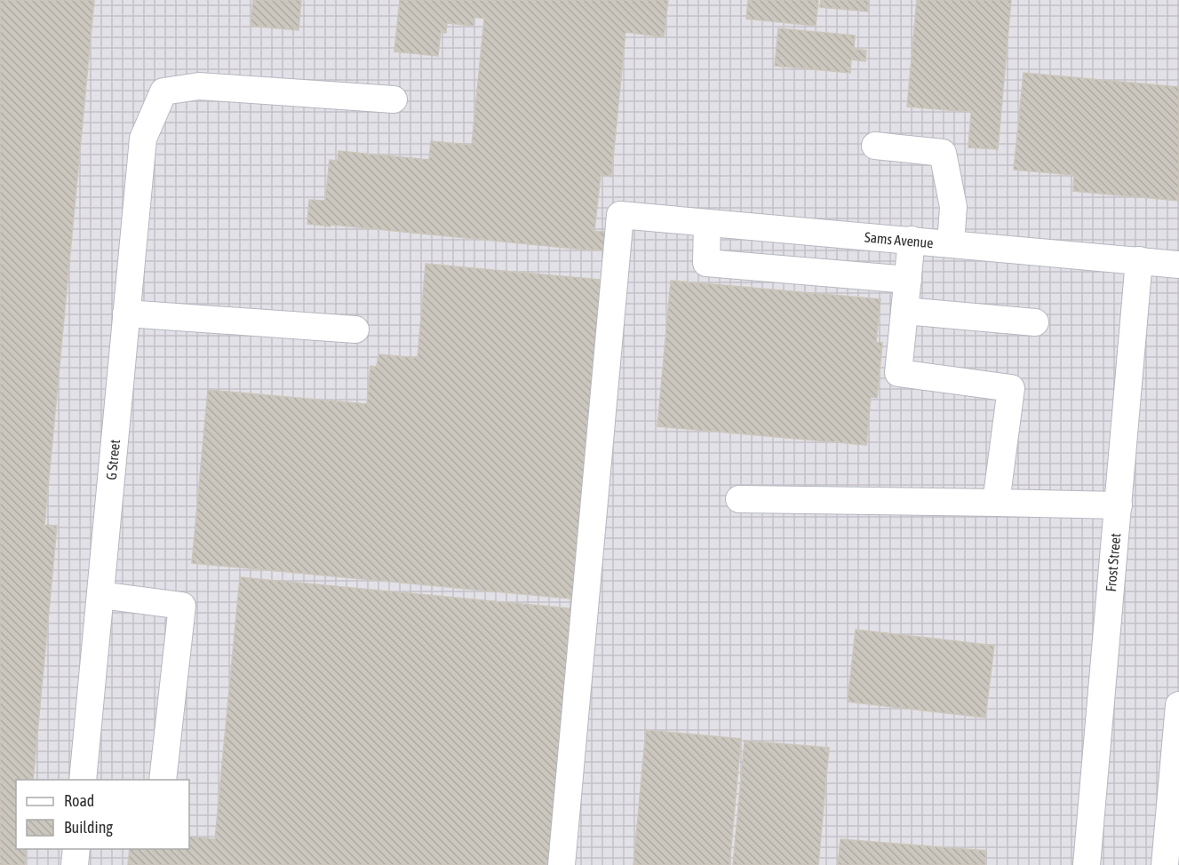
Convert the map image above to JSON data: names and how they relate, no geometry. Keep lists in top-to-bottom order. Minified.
{"streets":{"street":["Sams Avenue","G Street","Frost Street"]},"crossings":[["Sams Avenue","Frost Street"]],"legend":["Road","Building"]}
